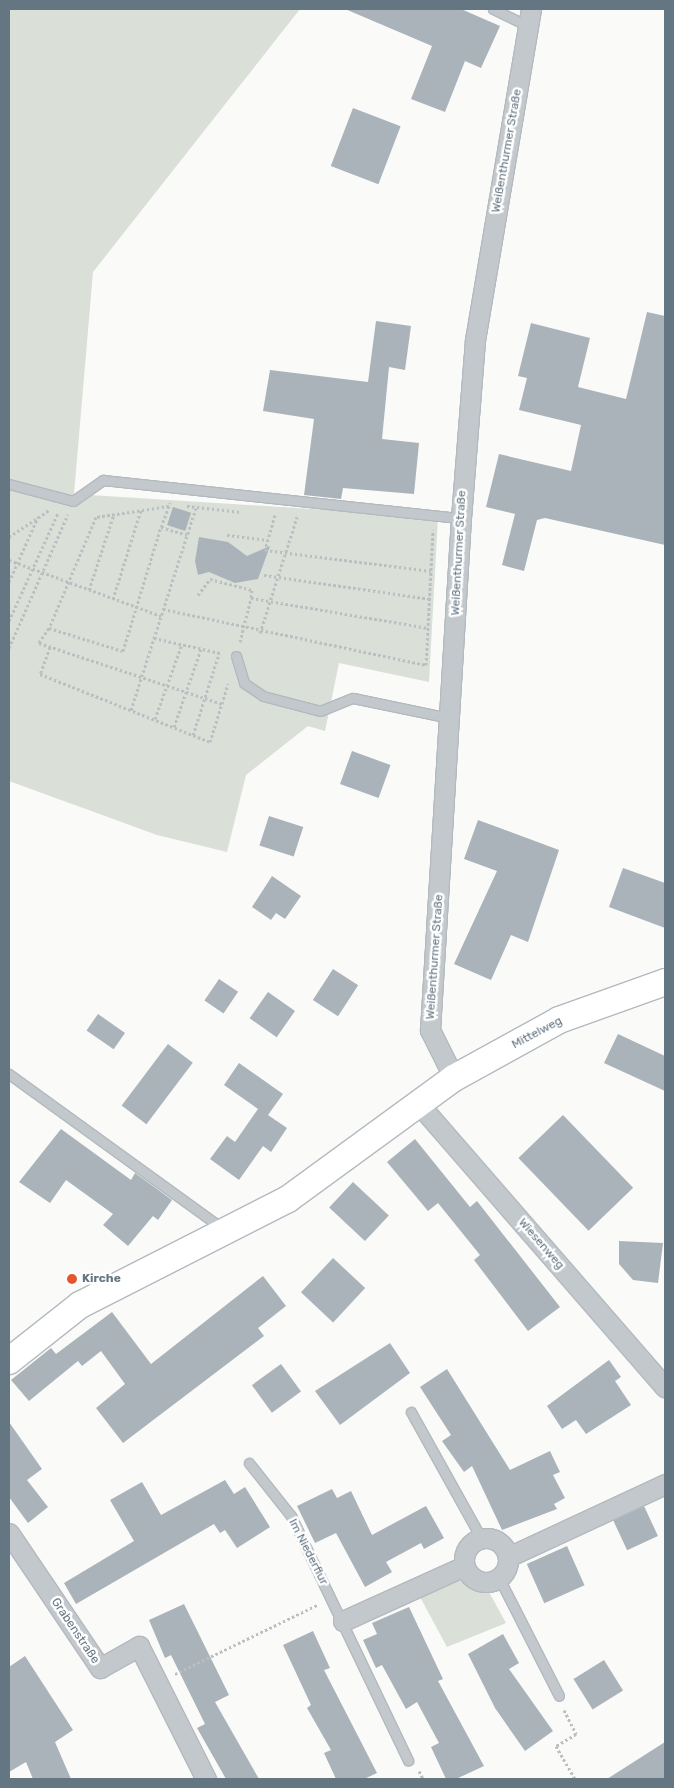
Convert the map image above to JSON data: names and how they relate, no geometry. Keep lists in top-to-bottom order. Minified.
{"streets":{"street":["Weißenthurmer Straße","Mittelweg","Wiesenweg","Grabenstraße"],"lane":["Im Niederflur"]},"crossings":[["Weißenthurmer Straße","Mittelweg"],["Mittelweg","Wiesenweg"]],"places":["Kirche"]}
